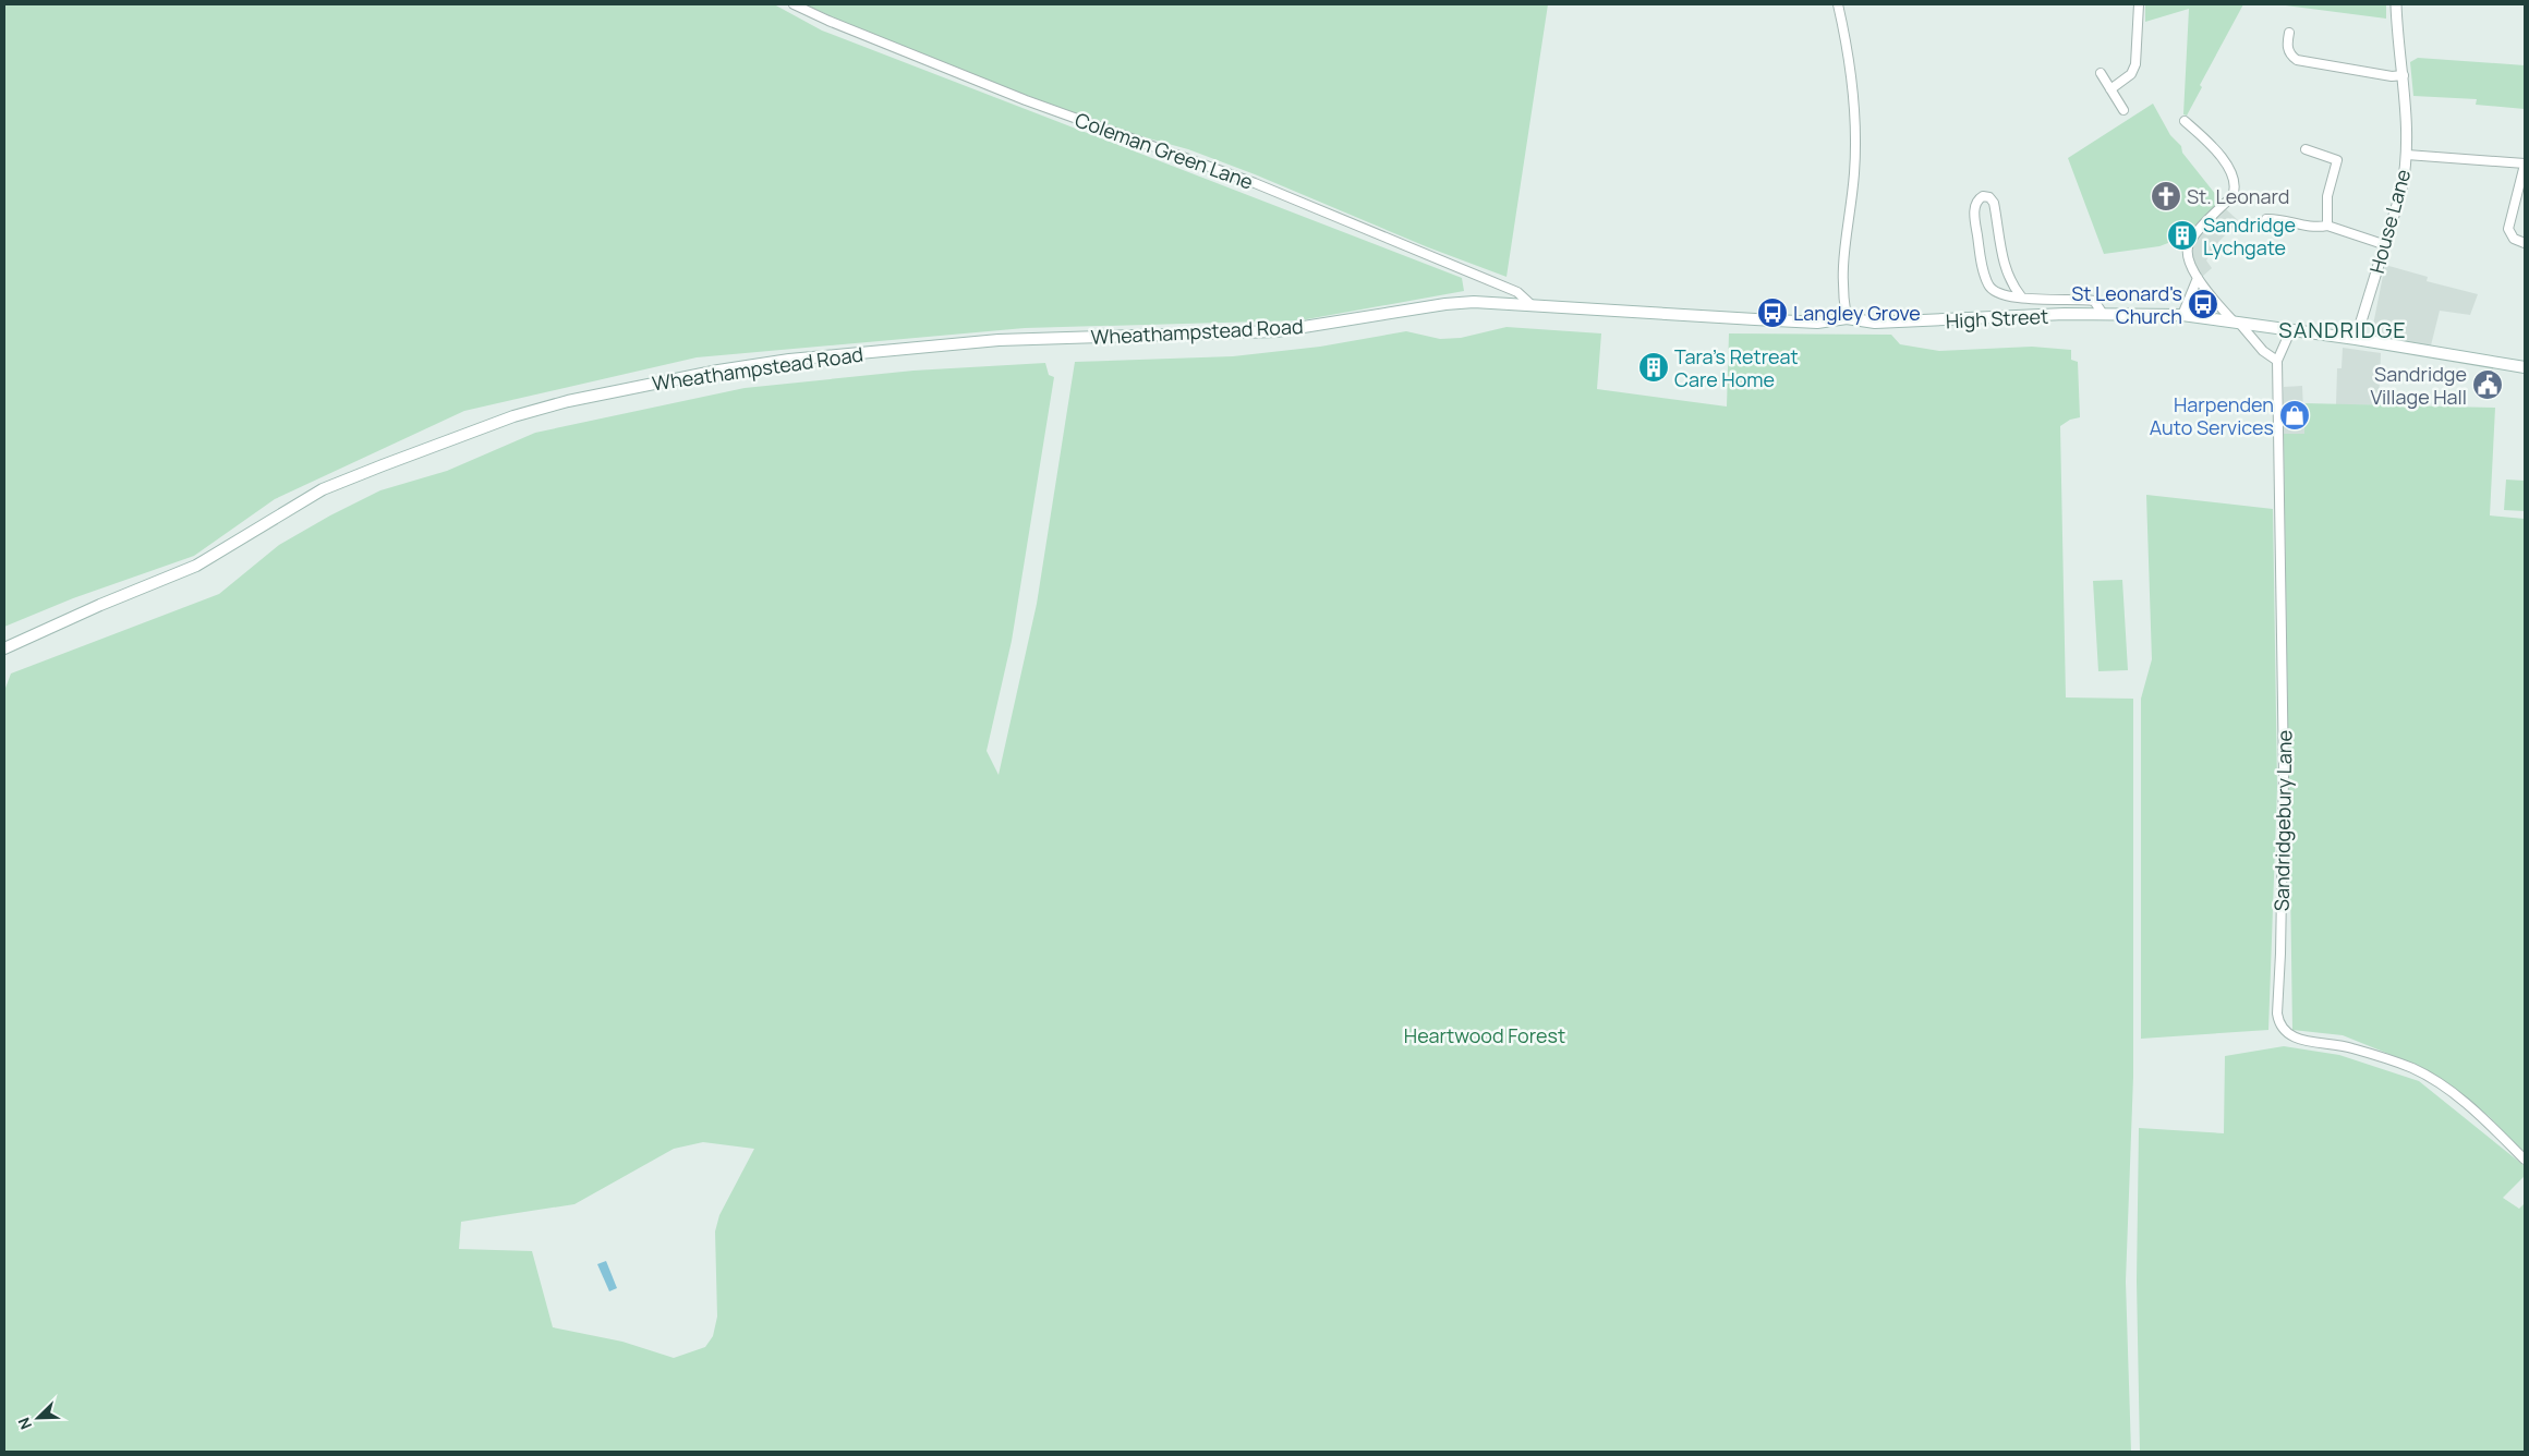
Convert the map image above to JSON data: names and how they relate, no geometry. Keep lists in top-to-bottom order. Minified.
{"streets":{"main road":["High Street","Wheathampstead Road"],"street":["Coleman Green Lane","House Lane","Sandridgebury Lane"]},"crossings":[["Coleman Green Lane","High Street"],["Coleman Green Lane","Wheathampstead Road"],["House Lane","High Street"],["High Street","Wheathampstead Road"],["High Street","Sandridgebury Lane"]],"districts":["SANDRIDGE"],"parks":["Heartwood Forest"],"places":{"church":["St. Leonard"],"building":["Sandridge Lychgate","Tara's Retreat Care Home"],"bus stop":["St Leonard's Church","Langley Grove"],"public building":["Sandridge Village Hall"],"shop":["Harpenden Auto Services"]},"north":"bottom left"}
